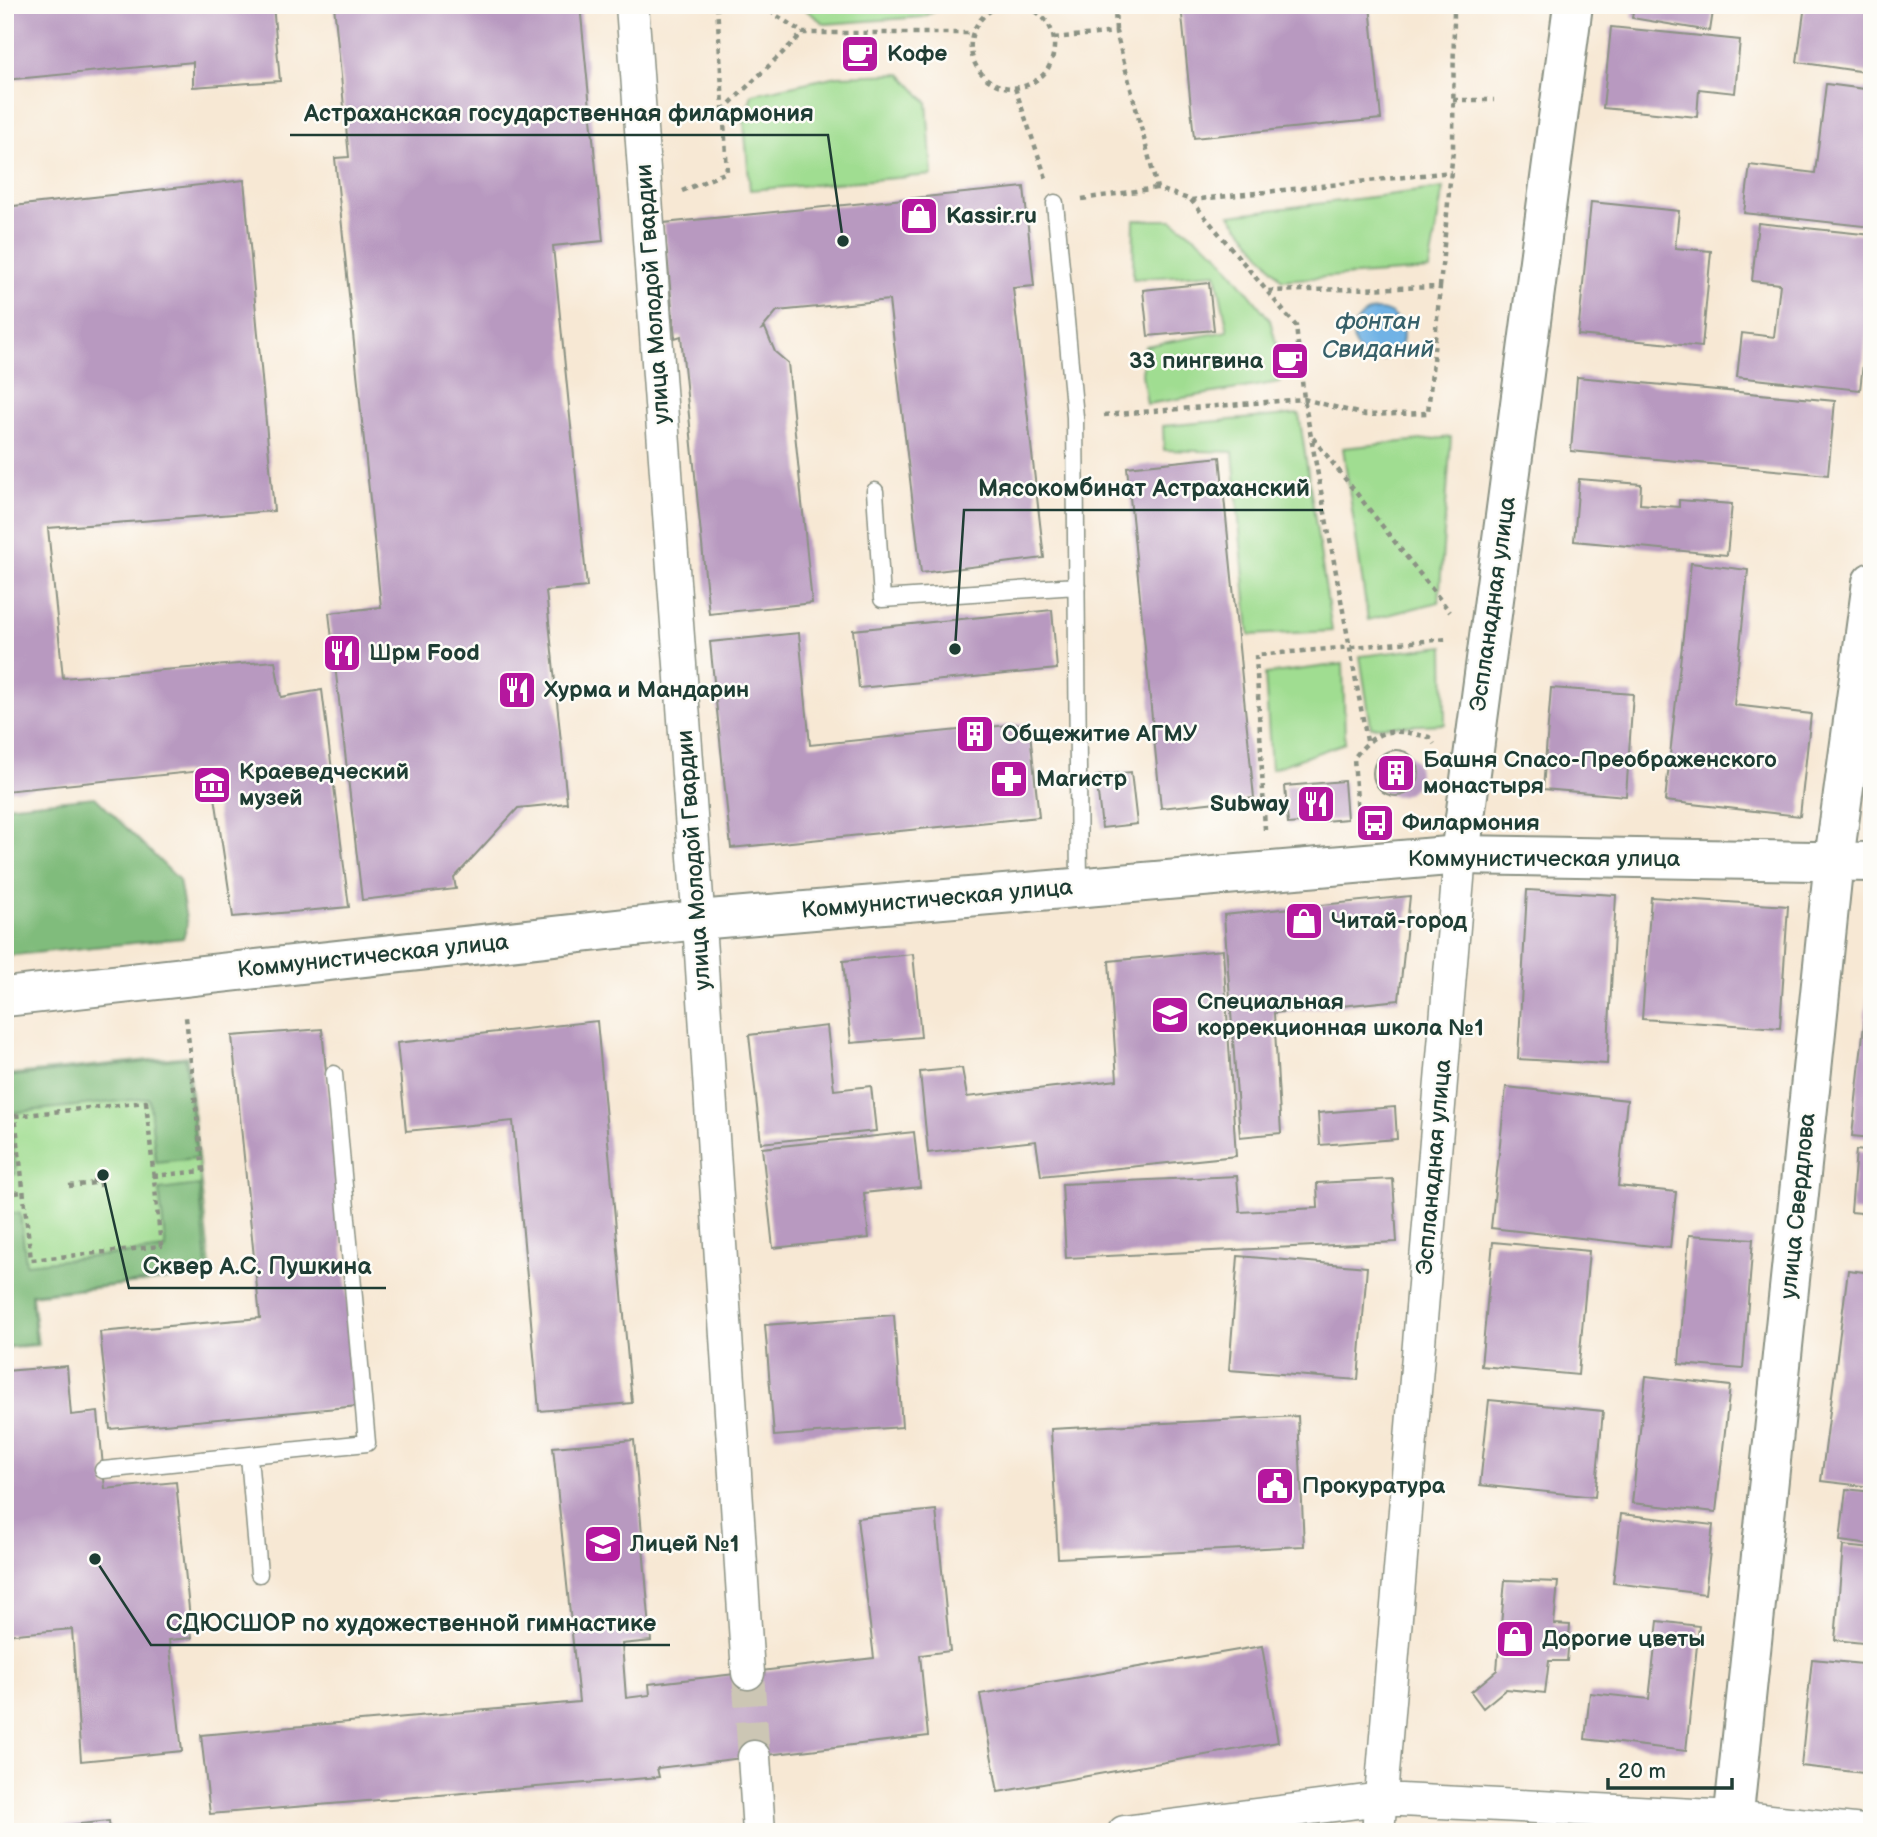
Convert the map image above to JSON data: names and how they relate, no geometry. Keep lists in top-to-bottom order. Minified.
{"streets":{"main road":["Эспланадная улица","Коммунистическая улица","улица Свердлова"],"street":["улица Молодой Гвардии"]},"crossings":[["улица Молодой Гвардии","Коммунистическая улица"],["Эспланадная улица","Коммунистическая улица"],["Коммунистическая улица","улица Свердлова"]],"water":["фонтан Свиданий"],"places":{"cafe":["Кофе","33 пингвина"],"shop":["Kassir.ru","Читай-город","Дорогие цветы"],"other":["Астраханская государственная филармония","Мясокомбинат Астраханский","Сквер А.С. Пушкина","СДЮСШОР по художественной гимнастике"],"restaurant":["Шрм Food","Хурма и Мандарин","Subway"],"building":["Общежитие АГМУ","Башня Спасо-Преображенского монастыря"],"pharmacy":["Магистр"],"museum":["Краеведческий музей"],"bus stop":["Филармония"],"school or university":["Специальная коррекционная школа №1","Лицей №1"],"public building":["Прокуратура"]},"scale_bar":"20 m"}
